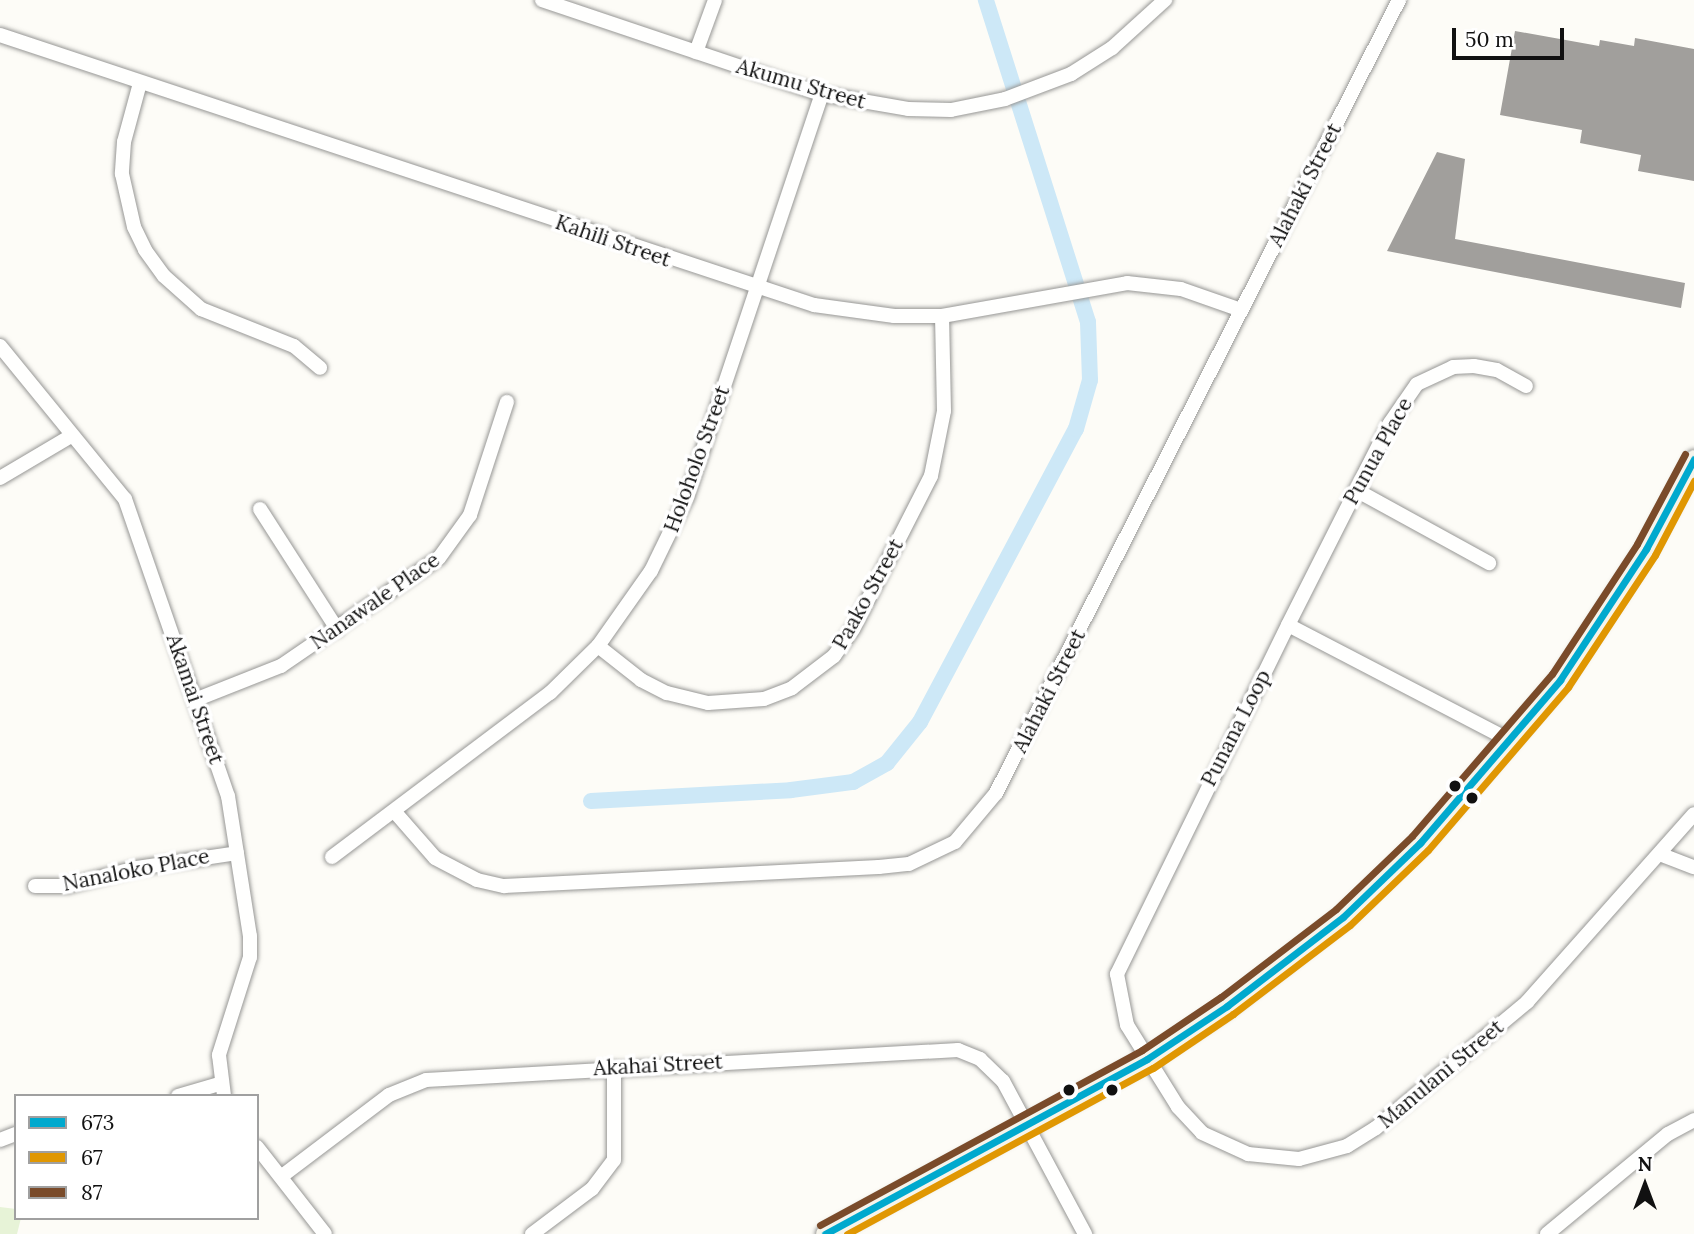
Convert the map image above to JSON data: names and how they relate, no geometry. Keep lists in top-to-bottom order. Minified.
{"streets":{"street":["Akumu Street","Alahaki Street","Kahili Street","Punua Place","Holoholo Street","Paako Street","Nanawale Place","Akamai Street","Punana Loop","Nanaloko Place","Akahai Street","Manulani Street"]},"crossings":[["Akumu Street","Holoholo Street"],["Alahaki Street","Kahili Street"],["Alahaki Street","Holoholo Street"],["Kahili Street","Holoholo Street"],["Kahili Street","Paako Street"],["Punua Place","Punana Loop"],["Holoholo Street","Paako Street"],["Nanawale Place","Akamai Street"],["Akamai Street","Nanaloko Place"],["Punana Loop","Manulani Street"]],"lines":["transit line 87","transit line 673","transit line 67"],"legend":["673","67","87"],"scale_bar":"50 m","north":"top"}
